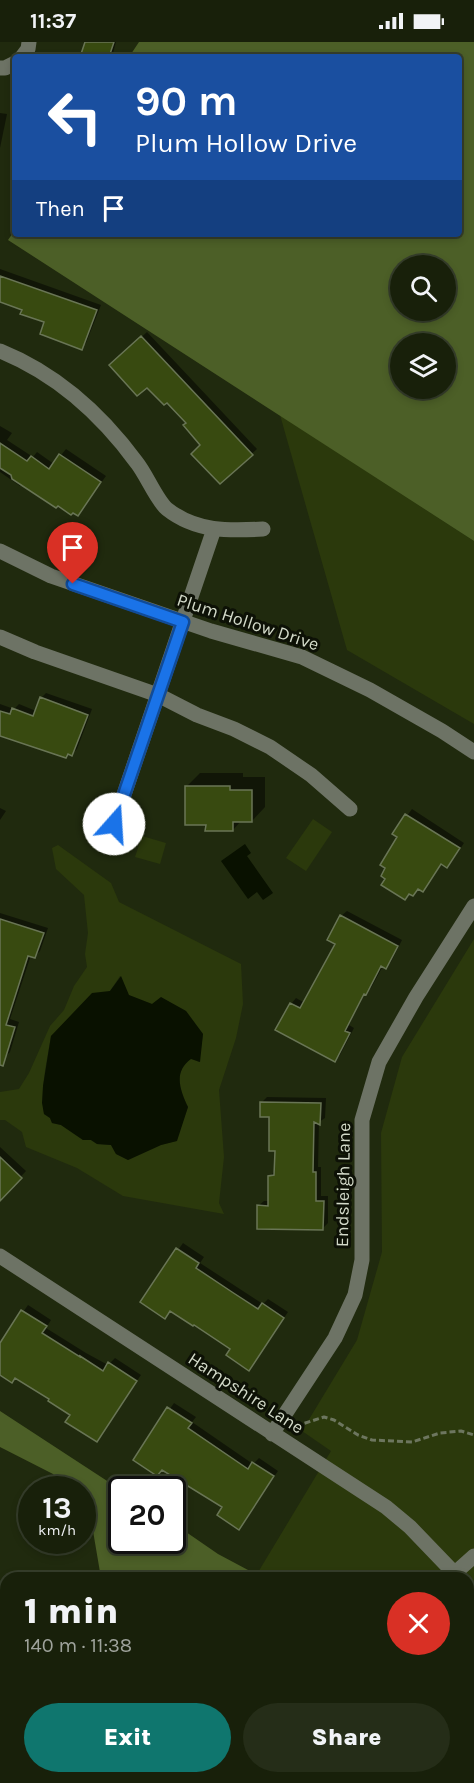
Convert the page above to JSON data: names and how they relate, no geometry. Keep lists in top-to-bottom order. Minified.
{"streets":{"street":["Plum Hollow Drive","Endsleigh Lane","Hampshire Lane"]},"crossings":[["Endsleigh Lane","Hampshire Lane"]],"page":{"status":"11:37","turn":["90 m","Plum Hollow Drive"],"then":"Then","speed":"13 km/h","limit":"20","heading":["1 min","140 m · 11:38"],"buttons":["Exit","Share"]}}
